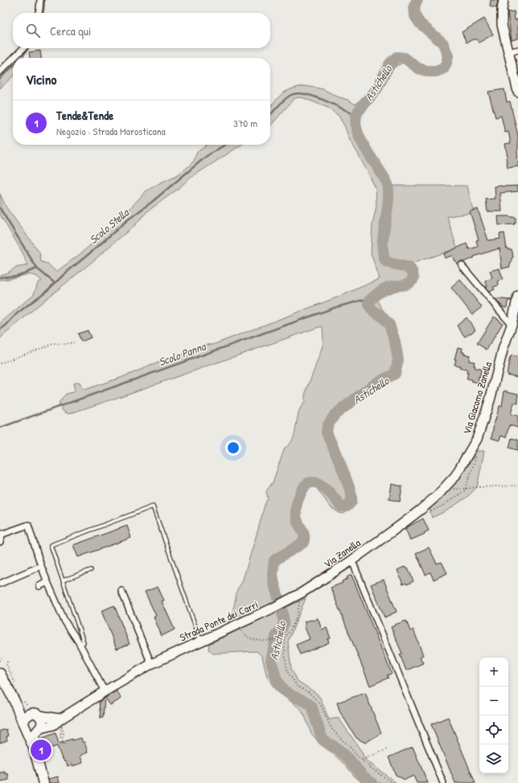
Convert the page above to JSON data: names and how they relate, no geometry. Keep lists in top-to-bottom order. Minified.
{"streets":{"street":["Via Giacomo Zanella","Via Zanella","Strada Ponte dei Carri"]},"crossings":[["Via Giacomo Zanella","Via Zanella"],["Via Zanella","Strada Ponte dei Carri"]],"water":["Astichello","Scolo Stella","Scolo Panna"],"page":{"search":"Cerca qui","heading":"Vicino","list":[{"mark":"1","name":"Tende&Tende","note":"Negozio · Strada Marosticana","value":"370 m"}],"map_buttons":["+","−"],"pins":"1"}}
